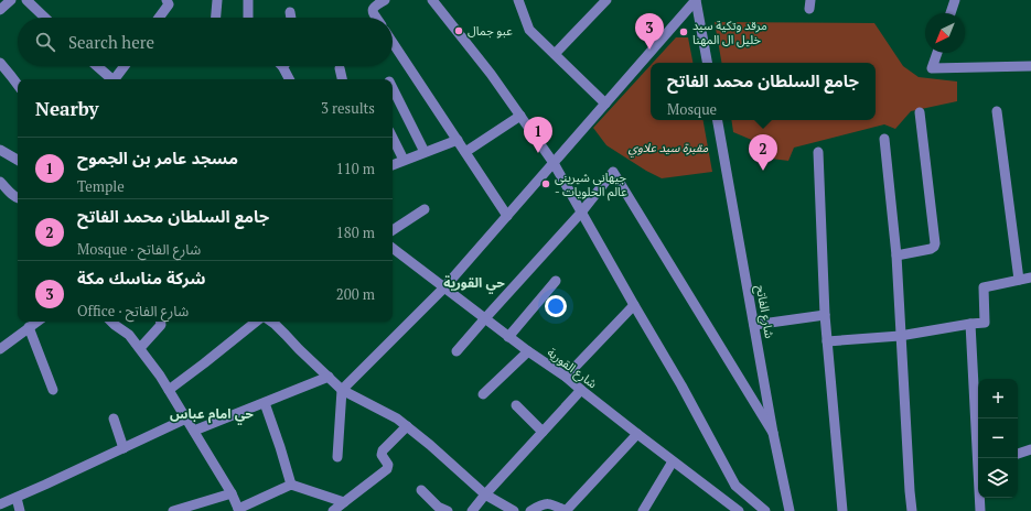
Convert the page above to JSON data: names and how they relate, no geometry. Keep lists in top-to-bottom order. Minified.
{"streets":{"street":["شارع الفاتح","شارع القورية"]},"districts":["حي القورية","حي امام عباس"],"parks":["مقبرة سيد علاوي"],"places":["عبو جمال","مرقد وتكية سيد خليل ال المهنا","جیهانی شیرینی - عالم الحلويات"],"north":"bottom left","page":{"pins":["3","1","2"],"search":"Search here","popup":["جامع السلطان محمد الفاتح","Mosque"],"heading":["Nearby","3 results"],"list":[{"mark":"1","name":"مسجد عامر بن الجموح","note":"Temple","value":"110 m"},{"mark":"2","name":"جامع السلطان محمد الفاتح","note":"Mosque · شارع الفاتح","value":"180 m"},{"mark":"3","name":"شركة مناسك مكة","note":"Office · شارع الفاتح","value":"200 m"}],"map_buttons":["+","−"]}}
